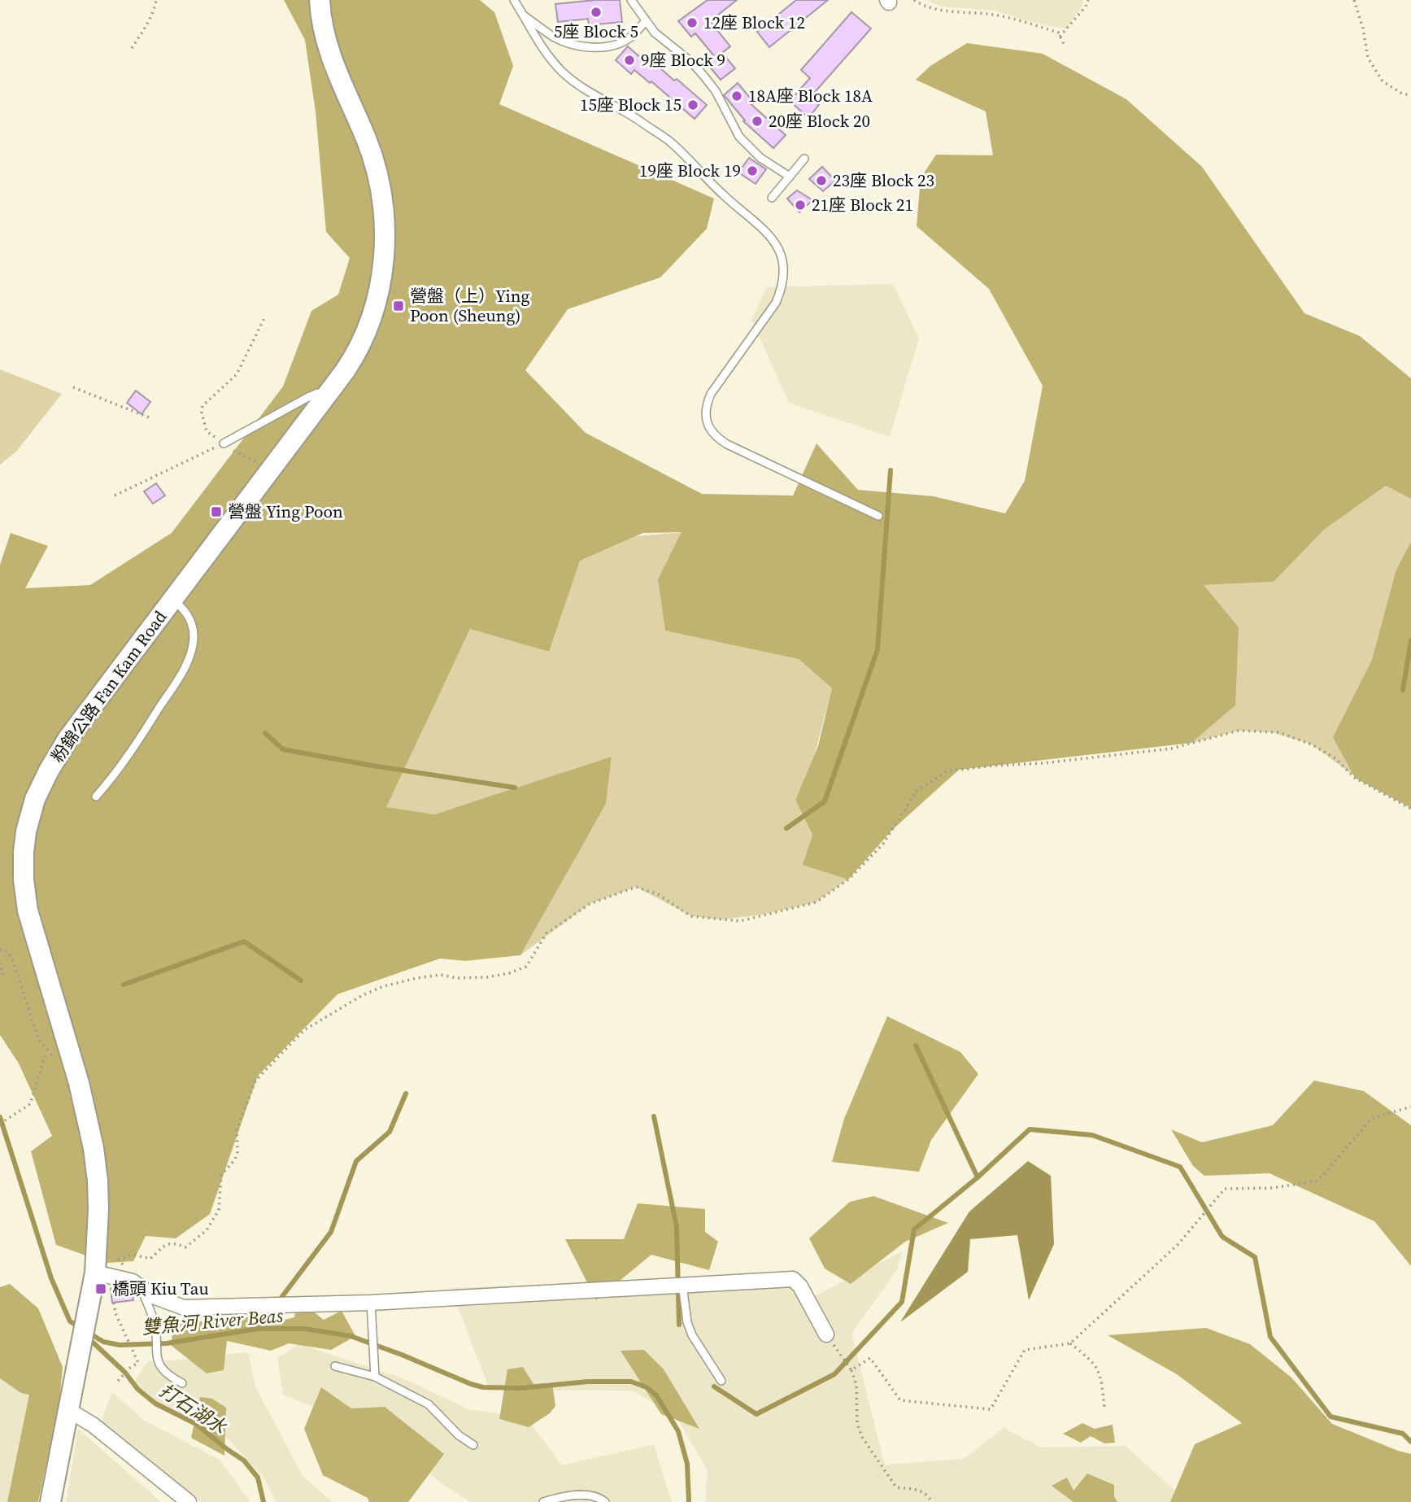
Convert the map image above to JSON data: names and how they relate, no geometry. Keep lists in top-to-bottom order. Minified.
{"streets":{"main road":["粉錦公路 Fan Kam Road"]},"water":["雙魚河 River Beas","打石湖水"],"places":{"other":["5座 Block 5","12座 Block 12","9座 Block 9","18A座 Block 18A","15座 Block 15","20座 Block 20","19座 Block 19","23座 Block 23","21座 Block 21"],"transit":["營盤（上）Ying Poon (Sheung)","營盤 Ying Poon","橋頭 Kiu Tau"]}}
